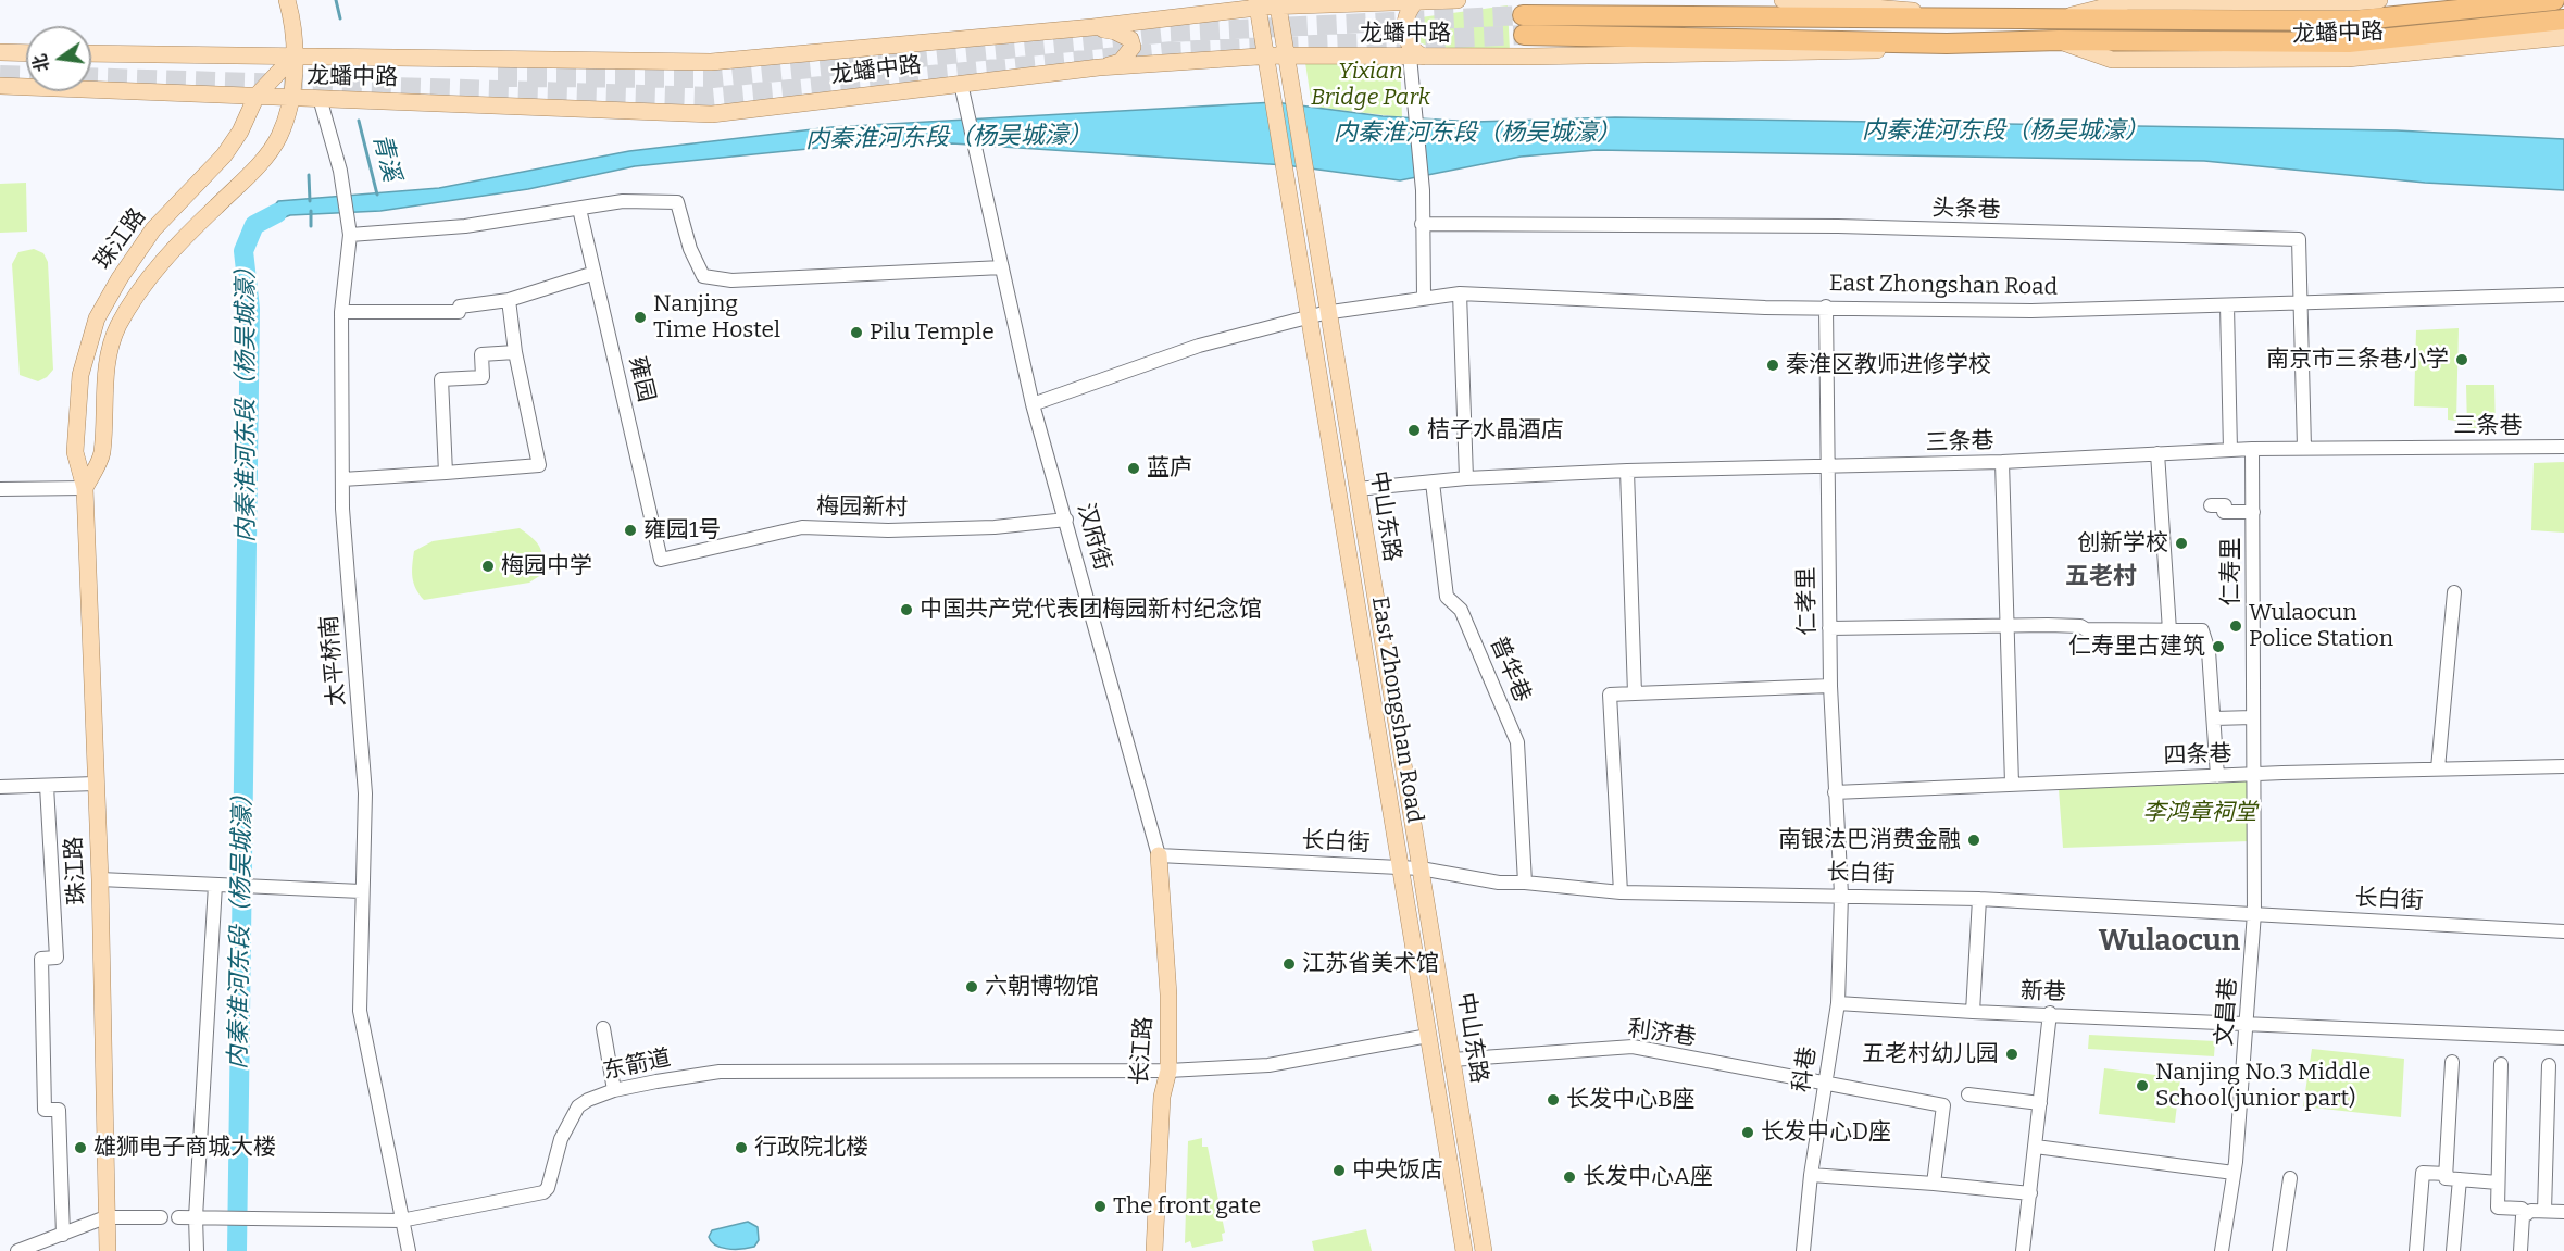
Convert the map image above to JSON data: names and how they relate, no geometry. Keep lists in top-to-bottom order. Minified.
{"streets":{"main road":["龙蟠中路","珠江路","East Zhongshan Road","中山东路","长江路"],"street":["头条巷","雍园","三条巷","梅园新村","汉府街","仁寿里","仁孝里","太平桥南","普华巷","四条巷","长白街","新巷","文昌巷","利济巷","东箭道","科巷"]},"crossings":[["龙蟠中路","珠江路"],["龙蟠中路","East Zhongshan Road"],["龙蟠中路","中山东路"],["龙蟠中路","汉府街"],["龙蟠中路","太平桥南"],["头条巷","East Zhongshan Road"],["头条巷","三条巷"],["East Zhongshan Road","中山东路"],["East Zhongshan Road","仁孝里"],["East Zhongshan Road","长白街"],["East Zhongshan Road","东箭道"],["雍园","梅园新村"],["三条巷","中山东路"],["三条巷","仁寿里"],["三条巷","仁孝里"],["三条巷","普华巷"],["梅园新村","汉府街"],["中山东路","长白街"],["中山东路","利济巷"],["汉府街","长白街"],["汉府街","长江路"],["仁寿里","四条巷"],["仁寿里","文昌巷"],["仁孝里","四条巷"],["仁孝里","长白街"],["仁孝里","科巷"],["太平桥南","东箭道"],["普华巷","长白街"],["四条巷","文昌巷"],["长白街","文昌巷"],["长白街","长江路"],["长白街","科巷"],["新巷","文昌巷"],["新巷","科巷"],["利济巷","科巷"],["长江路","东箭道"]],"districts":["五老村","Wulaocun"],"water":["内秦淮河东段（杨吴城濠）","青溪"],"parks":["Yixian Bridge Park","李鸿章祠堂"],"places":["Nanjing Time Hostel","Pilu Temple","南京市三条巷小学","秦淮区教师进修学校","桔子水晶酒店","蓝庐","雍园1号","创新学校","梅园中学","中国共产党代表团梅园新村纪念馆","Wulaocun Police Station","仁寿里古建筑","南银法巴消费金融","江苏省美术馆","六朝博物馆","五老村幼儿园","Nanjing No.3 Middle School(junior part)","长发中心B座","长发中心D座","雄狮电子商城大楼","行政院北楼","中央饭店","长发中心A座","The front gate"],"north":"left"}
